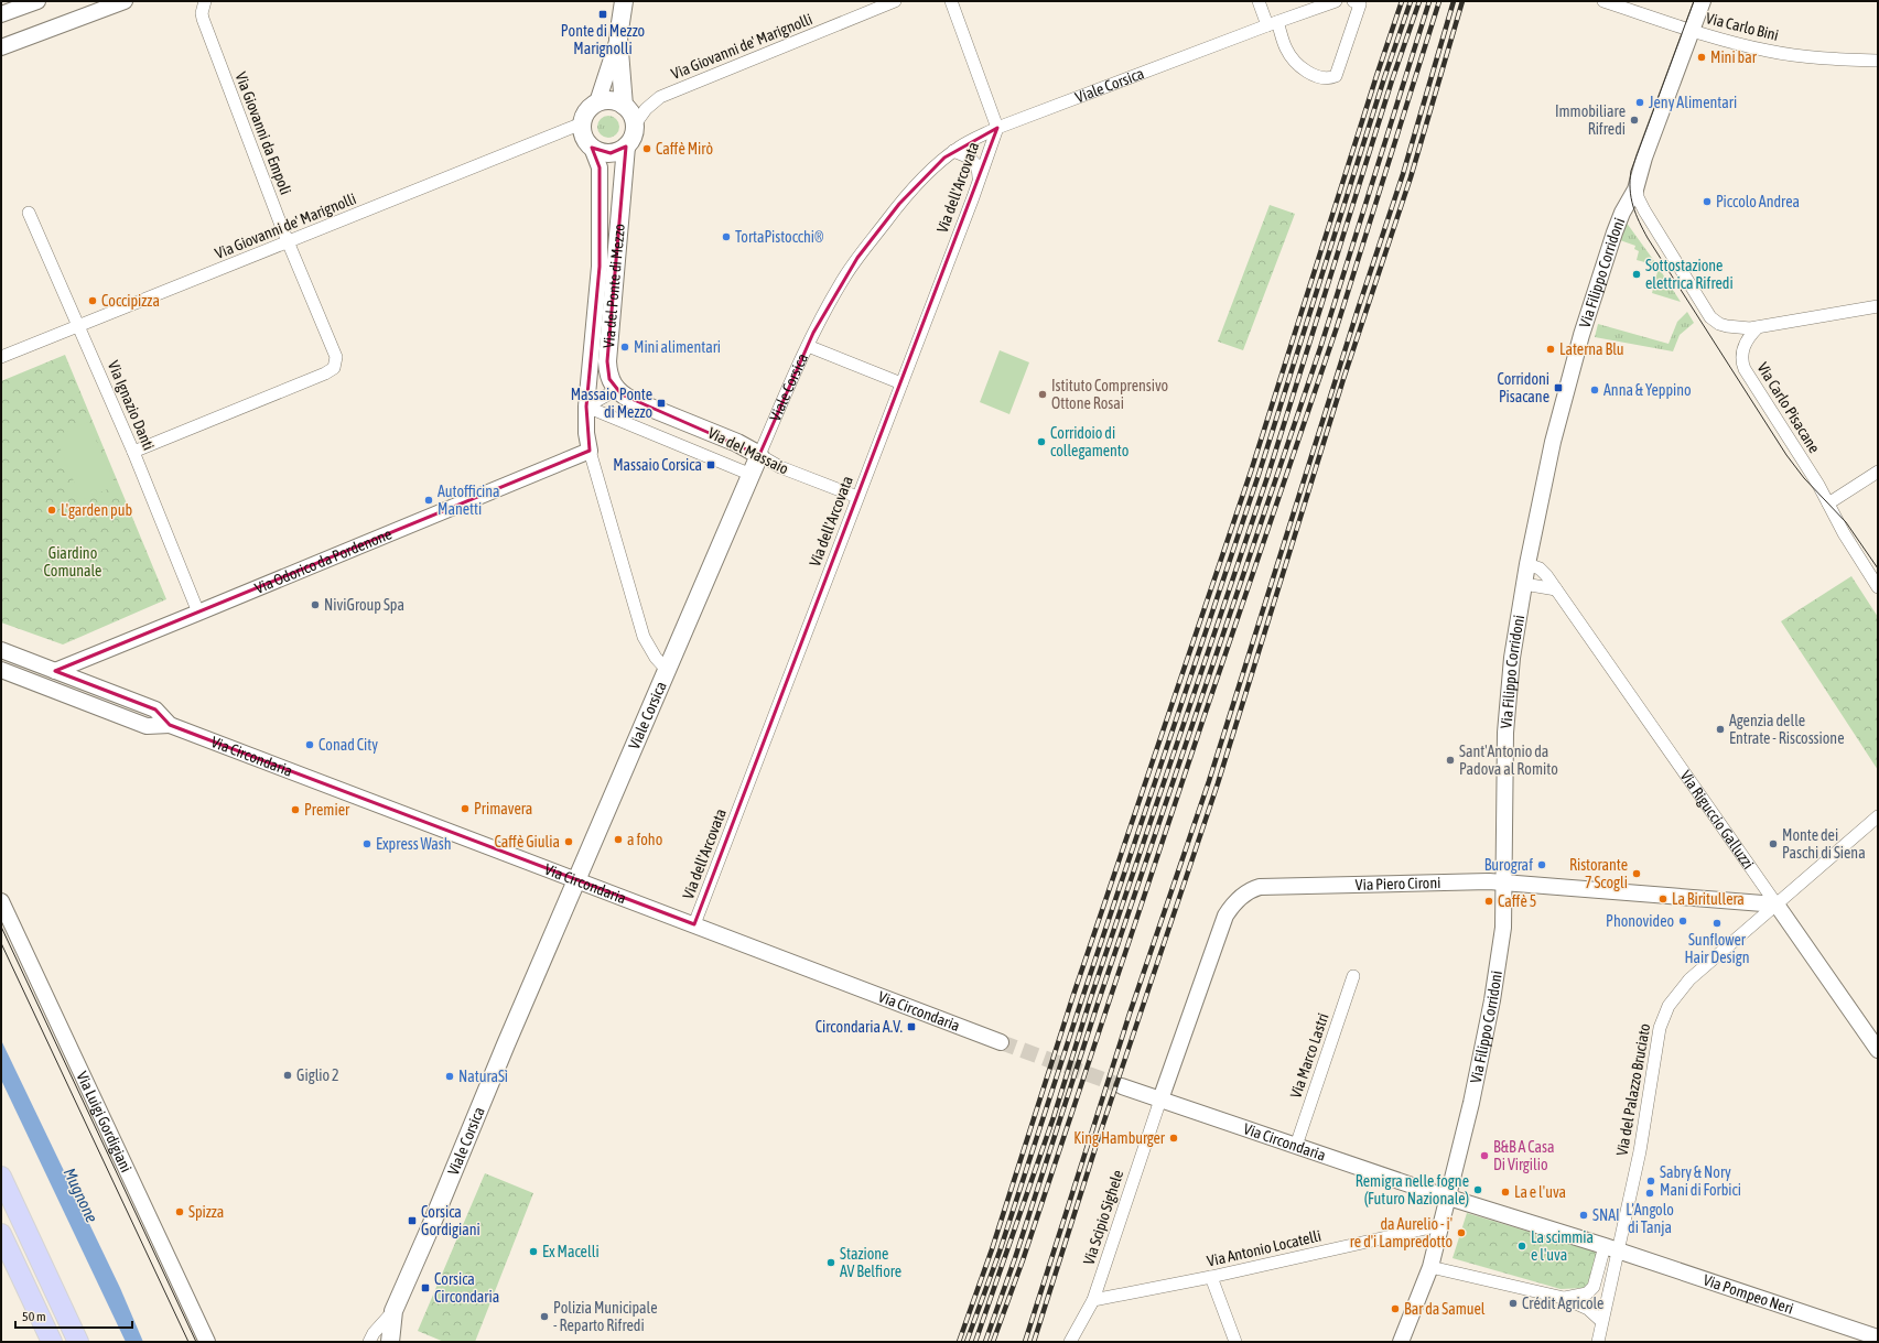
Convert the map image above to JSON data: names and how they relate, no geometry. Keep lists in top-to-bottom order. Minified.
{"streets":{"main road":["Viale Corsica","Via del Ponte di Mezzo","Via del Massaio"],"street":["Via Carlo Bini","Via Giovanni de' Marignolli","Via Giovanni da Empoli","Via dell'Arcovata","Via Filippo Corridoni","Via Ignazio Danti","Via Carlo Pisacane","Via Odorico da Pordenone","Via Circondaria","Via Riguccio Galluzzi","Via Piero Cironi","Via Marco Lastri","Via del Palazzo Bruciato","Via Luigi Gordigiani","Via Scipio Sighele","Via Antonio Locatelli","Via Pompeo Neri"]},"crossings":[["Via Carlo Bini","Via Filippo Corridoni"],["Via Giovanni de' Marignolli","Via Giovanni da Empoli"],["Via Giovanni de' Marignolli","Via del Ponte di Mezzo"],["Via Giovanni de' Marignolli","Via Ignazio Danti"],["Viale Corsica","Via dell'Arcovata"],["Viale Corsica","Via del Ponte di Mezzo"],["Viale Corsica","Via del Massaio"],["Viale Corsica","Via Circondaria"],["Via Giovanni da Empoli","Via Ignazio Danti"],["Via dell'Arcovata","Via del Massaio"],["Via dell'Arcovata","Via Circondaria"],["Via Filippo Corridoni","Via Circondaria"],["Via Filippo Corridoni","Via Riguccio Galluzzi"],["Via Filippo Corridoni","Via Piero Cironi"],["Via Filippo Corridoni","Via Antonio Locatelli"],["Via del Ponte di Mezzo","Via del Massaio"],["Via del Ponte di Mezzo","Via Odorico da Pordenone"],["Via Ignazio Danti","Via Odorico da Pordenone"],["Via Odorico da Pordenone","Via Circondaria"],["Via Circondaria","Via Piero Cironi"],["Via Circondaria","Via Marco Lastri"],["Via Circondaria","Via del Palazzo Bruciato"],["Via Circondaria","Via Scipio Sighele"],["Via Circondaria","Via Pompeo Neri"],["Via Riguccio Galluzzi","Via Piero Cironi"],["Via Riguccio Galluzzi","Via del Palazzo Bruciato"],["Via Piero Cironi","Via del Palazzo Bruciato"],["Via Piero Cironi","Via Scipio Sighele"],["Via del Palazzo Bruciato","Via Pompeo Neri"],["Via Scipio Sighele","Via Antonio Locatelli"]],"water":["Mugnone"],"parks":["Giardino Comunale"],"places":{"transit":["Ponte di Mezzo Marignolli","Corridoni Pisacane","Massaio Ponte di Mezzo","Massaio Corsica","Circondaria A.V.","Corsica Gordigiani","Corsica Circondaria"],"other":["Mini bar","Jeny Alimentari","Immobiliare Rifredi","Caffè Mirò","Piccolo Andrea","TortaPistocchi®","Sottostazione elettrica Rifredi","Coccipizza","Mini alimentari","Laterna Blu","Anna & Yeppino","Istituto Comprensivo Ottone Rosai","Corridoio di collegamento","Autofficina Manetti","L'garden pub","NiviGroup Spa","Agenzia delle Entrate - Riscossione","Conad City","Sant'Antonio da Padova al Romito","Primavera","Premier","a foho","Caffè Giulia","Express Wash","Monte dei Paschi di Siena","Burograf","Ristorante 7 Scogli","La Biritullera","Caffè 5","Phonovideo","Sunflower Hair Design","Giglio 2","NaturaSì","King Hamburger","B&B A Casa Di Virgilio","Sabry & Nory Mani di Forbici","Remigra nelle fogne (Futuro Nazionale)","La e l'uva","L’Angolo di Tanja","Spizza","SNAI","da Aurelio - i' re d'i Lampredotto","La scimmia e l'uva","Ex Macelli","Stazione AV Belfiore","Crédit Agricole","Bar da Samuel","Polizia Municipale - Reparto Rifredi"]},"scale_bar":"50 m"}
